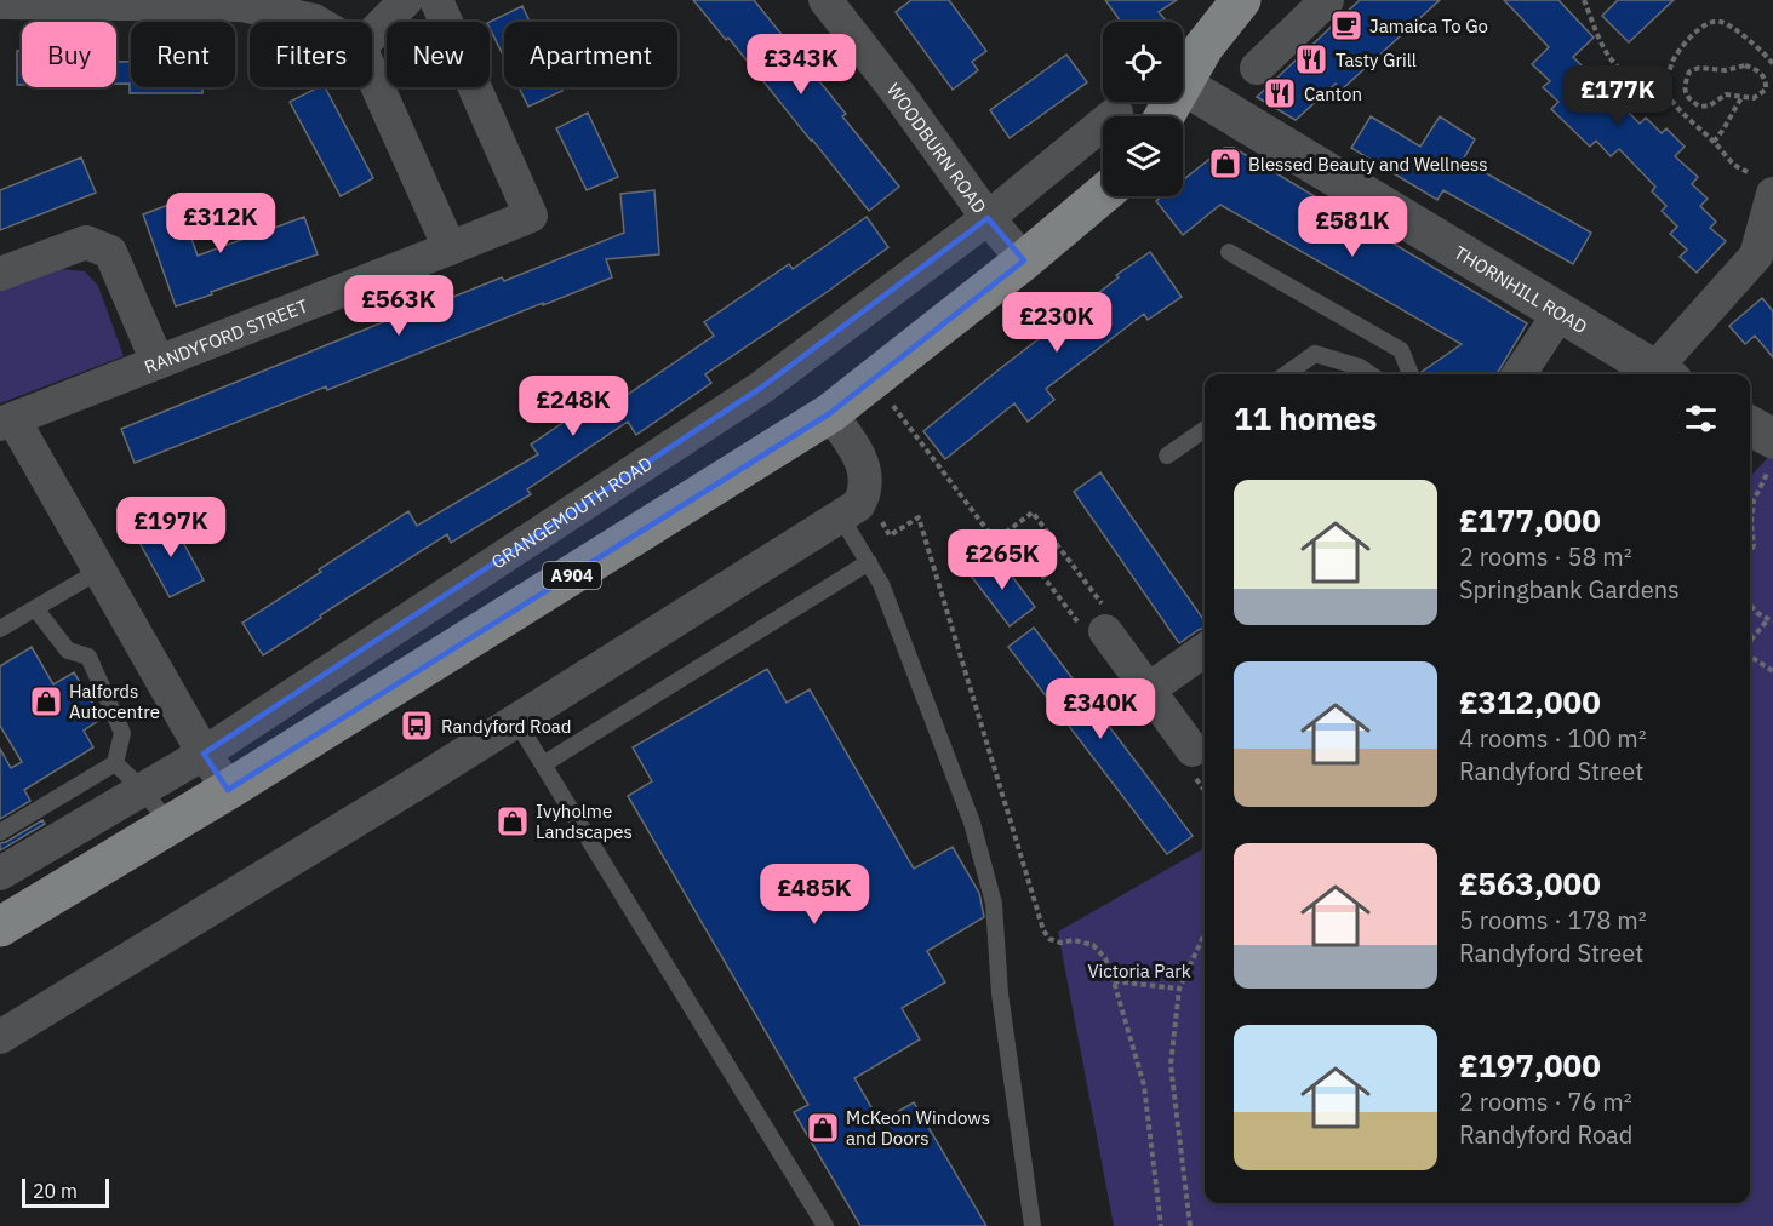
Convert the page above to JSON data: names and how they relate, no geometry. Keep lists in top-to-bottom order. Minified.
{"streets":{"main road":["A904"],"street":["WOODBURN ROAD","THORNHILL ROAD","RANDYFORD STREET","GRANGEMOUTH ROAD"]},"crossings":[["WOODBURN ROAD","GRANGEMOUTH ROAD"],["WOODBURN ROAD","A904"]],"parks":["Victoria Park"],"places":{"cafe":["Jamaica To Go"],"restaurant":["Tasty Grill","Canton"],"shop":["Blessed Beauty and Wellness","Halfords Autocentre","Ivyholme Landscapes","McKeon Windows and Doors"],"bus stop":["Randyford Road"]},"scale_bar":"20 m","page":{"chip":["Buy","Rent","Filters","New","Apartment"],"price":["£343K","£177K","£312K","£581K","£563K","£230K","£248K","£197K","£265K","£340K","£485K"],"heading":"11 homes","list":[{"name":"£177,000","note":"2 rooms · 58 m² · Springbank Gardens"},{"name":"£312,000","note":"4 rooms · 100 m² · Randyford Street"},{"name":"£563,000","note":"5 rooms · 178 m² · Randyford Street"},{"name":"£197,000","note":"2 rooms · 76 m² · Randyford Road"}],"scale":"20 m"}}
